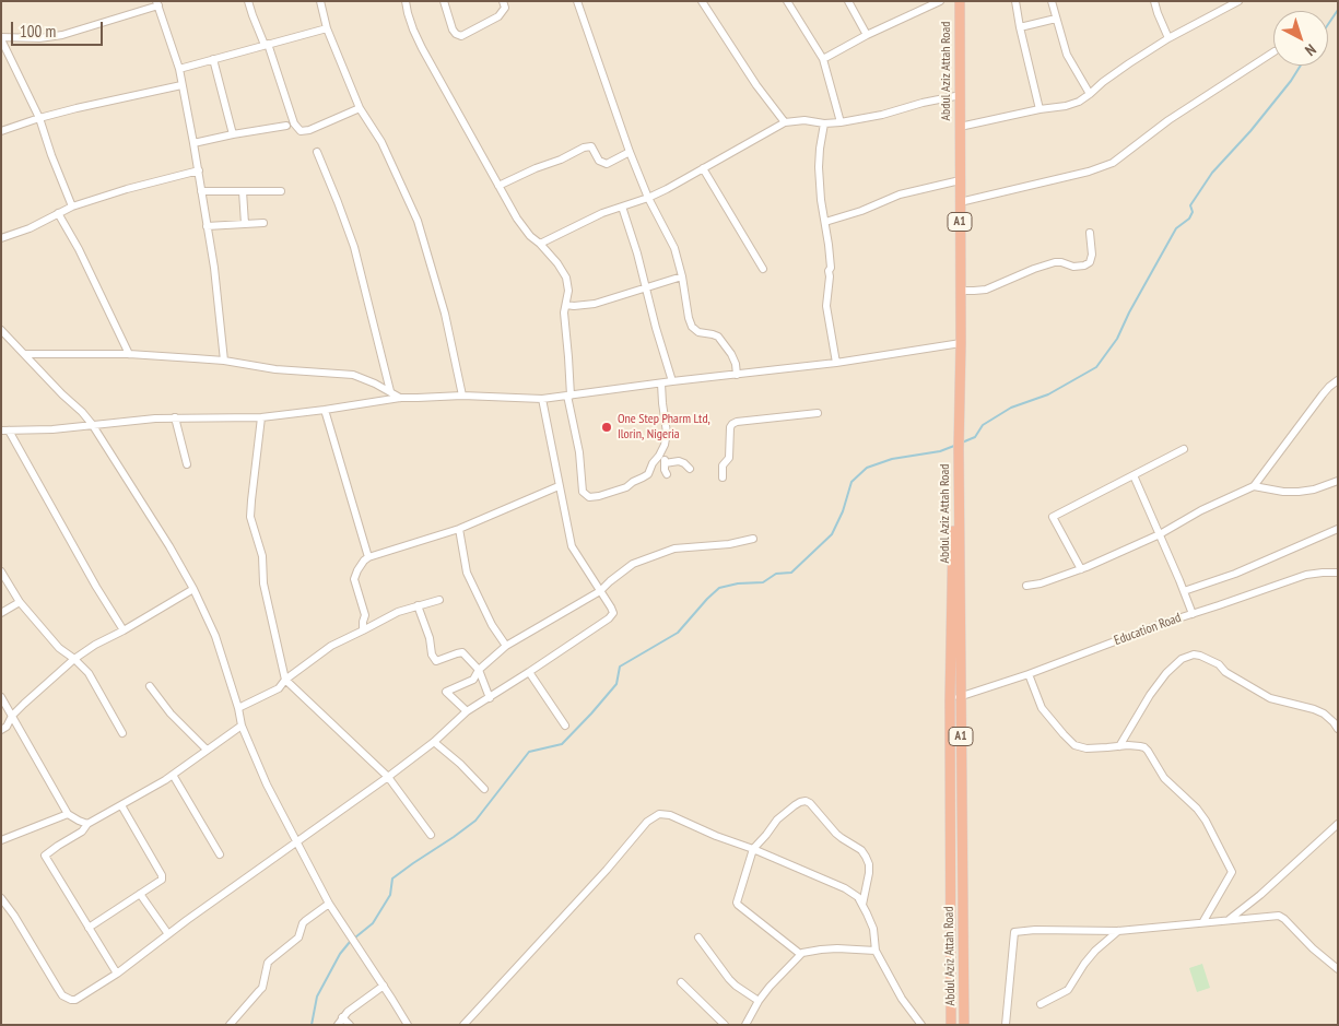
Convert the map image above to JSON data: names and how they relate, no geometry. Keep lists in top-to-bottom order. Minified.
{"streets":{"highway":["Abdul Aziz Attah Road","A1"],"street":["Education Road"]},"crossings":[["Abdul Aziz Attah Road","Education Road"]],"places":["One Step Pharm Ltd, Ilorin, Nigeria"],"scale_bar":"100 m","north":"bottom right"}
